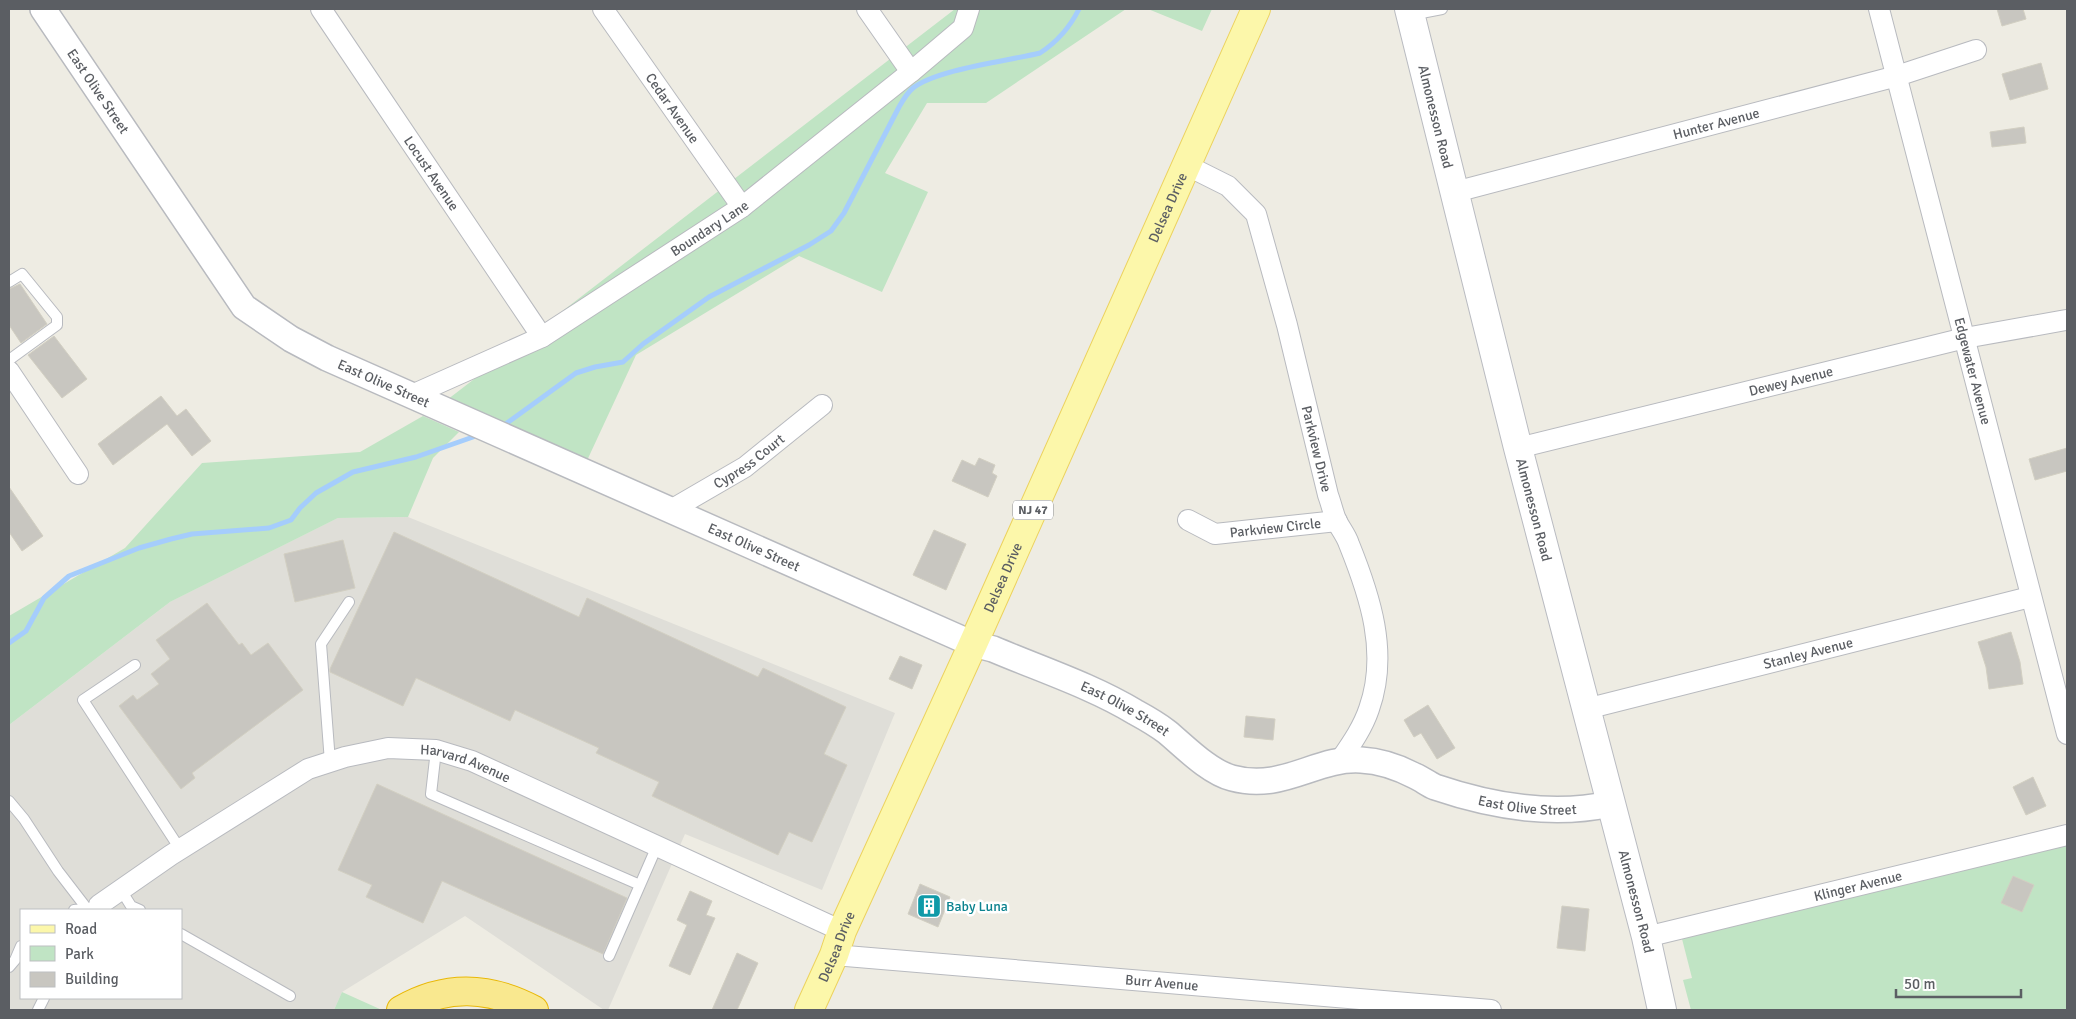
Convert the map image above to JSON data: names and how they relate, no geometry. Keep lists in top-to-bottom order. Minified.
{"streets":{"main road":["Almonesson Road","Delsea Drive","NJ 47"],"street":["East Olive Street","Cedar Avenue","Hunter Avenue","Locust Avenue","Boundary Lane","Edgewater Avenue","Dewey Avenue","Parkview Drive","Cypress Court","Parkview Circle","Stanley Avenue","Harvard Avenue","Klinger Avenue","Burr Avenue"]},"crossings":[["East Olive Street","Almonesson Road"],["East Olive Street","Delsea Drive"],["East Olive Street","Boundary Lane"],["East Olive Street","Parkview Drive"],["East Olive Street","Cypress Court"],["Cedar Avenue","Boundary Lane"],["Almonesson Road","Hunter Avenue"],["Almonesson Road","Dewey Avenue"],["Almonesson Road","Stanley Avenue"],["Almonesson Road","Klinger Avenue"],["Hunter Avenue","Edgewater Avenue"],["Locust Avenue","Boundary Lane"],["Delsea Drive","Parkview Drive"],["Delsea Drive","Harvard Avenue"],["Delsea Drive","Burr Avenue"],["Edgewater Avenue","Dewey Avenue"],["Edgewater Avenue","Stanley Avenue"],["Parkview Drive","Parkview Circle"],["Harvard Avenue","Burr Avenue"]],"places":{"building":["Baby Luna"]},"legend":["Road","Park","Building"],"scale_bar":"50 m"}
